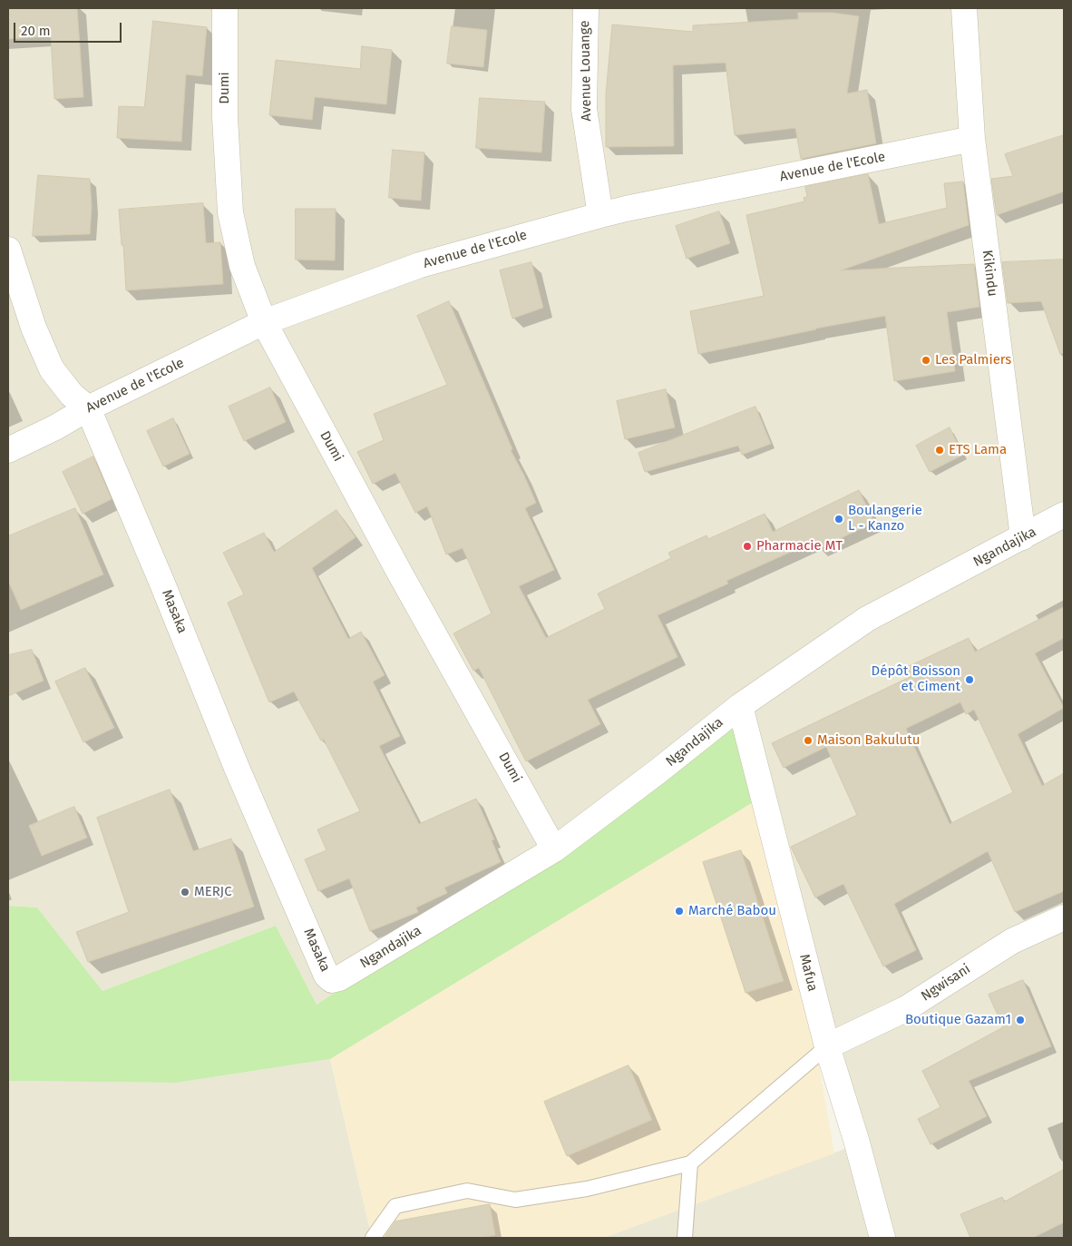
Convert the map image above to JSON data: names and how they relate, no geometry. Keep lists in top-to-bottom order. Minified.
{"streets":{"street":["Avenue Louange","Dumi","Avenue de l'Ecole","Kikindu","Ngandajika","Masaka","Mafua","Ngwisani"]},"crossings":[["Avenue Louange","Avenue de l'Ecole"],["Dumi","Avenue de l'Ecole"],["Dumi","Ngandajika"],["Avenue de l'Ecole","Kikindu"],["Avenue de l'Ecole","Masaka"],["Kikindu","Ngandajika"],["Ngandajika","Masaka"],["Ngandajika","Mafua"],["Mafua","Ngwisani"]],"places":["Les Palmiers","ETS Lama","Boulangerie L - Kanzo","Pharmacie MT","Dépôt Boisson et Ciment","Maison Bakulutu","MERJC","Marché Babou","Boutique Gazam1"],"scale_bar":"20 m"}
